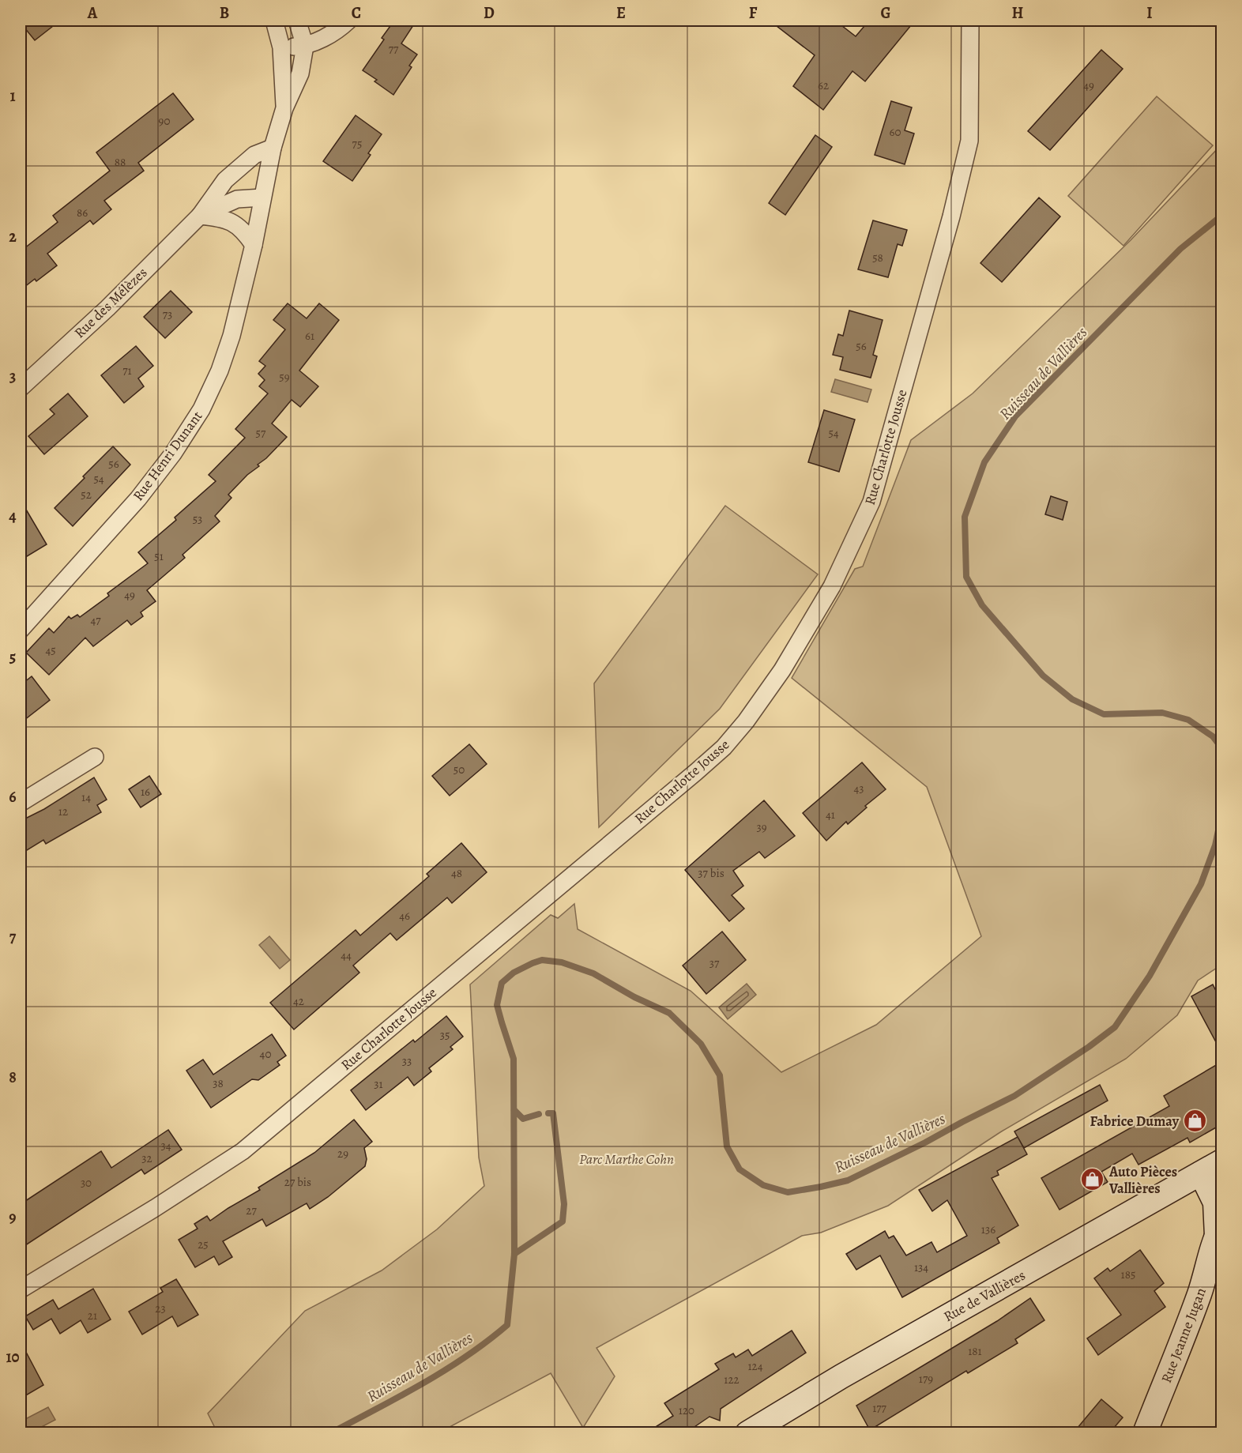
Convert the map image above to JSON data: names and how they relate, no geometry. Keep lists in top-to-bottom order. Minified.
{"streets":{"main road":["Rue de Vallières","Rue Jeanne Jugan"],"street":["Rue des Mélèzes","Rue Charlotte Jousse","Rue Henri Dunant"]},"crossings":[["Rue des Mélèzes","Rue Henri Dunant"],["Rue de Vallières","Rue Jeanne Jugan"]],"water":["Ruisseau de Vallières"],"parks":["Parc Marthe Cohn"],"places":{"shop":["Fabrice Dumay","Auto Pièces Vallières"]},"house_numbers":["77","62","49","90","60","75","88","86","58","73","61","56","71","59","57","54","56","54","52","53","51","49","47","45","50","43","16","14","12","41","39","48","37 bis","46","44","37","42","35","40","33","38","31","34","29","32","27 bis","30","27","136","25","134","185","23","21","181","124","179","122","177","120"],"grid":{"columns":["A","B","C","D","E","F","G","H","I"],"rows":["1","2","3","4","5","6","7","8","9","10"]}}
